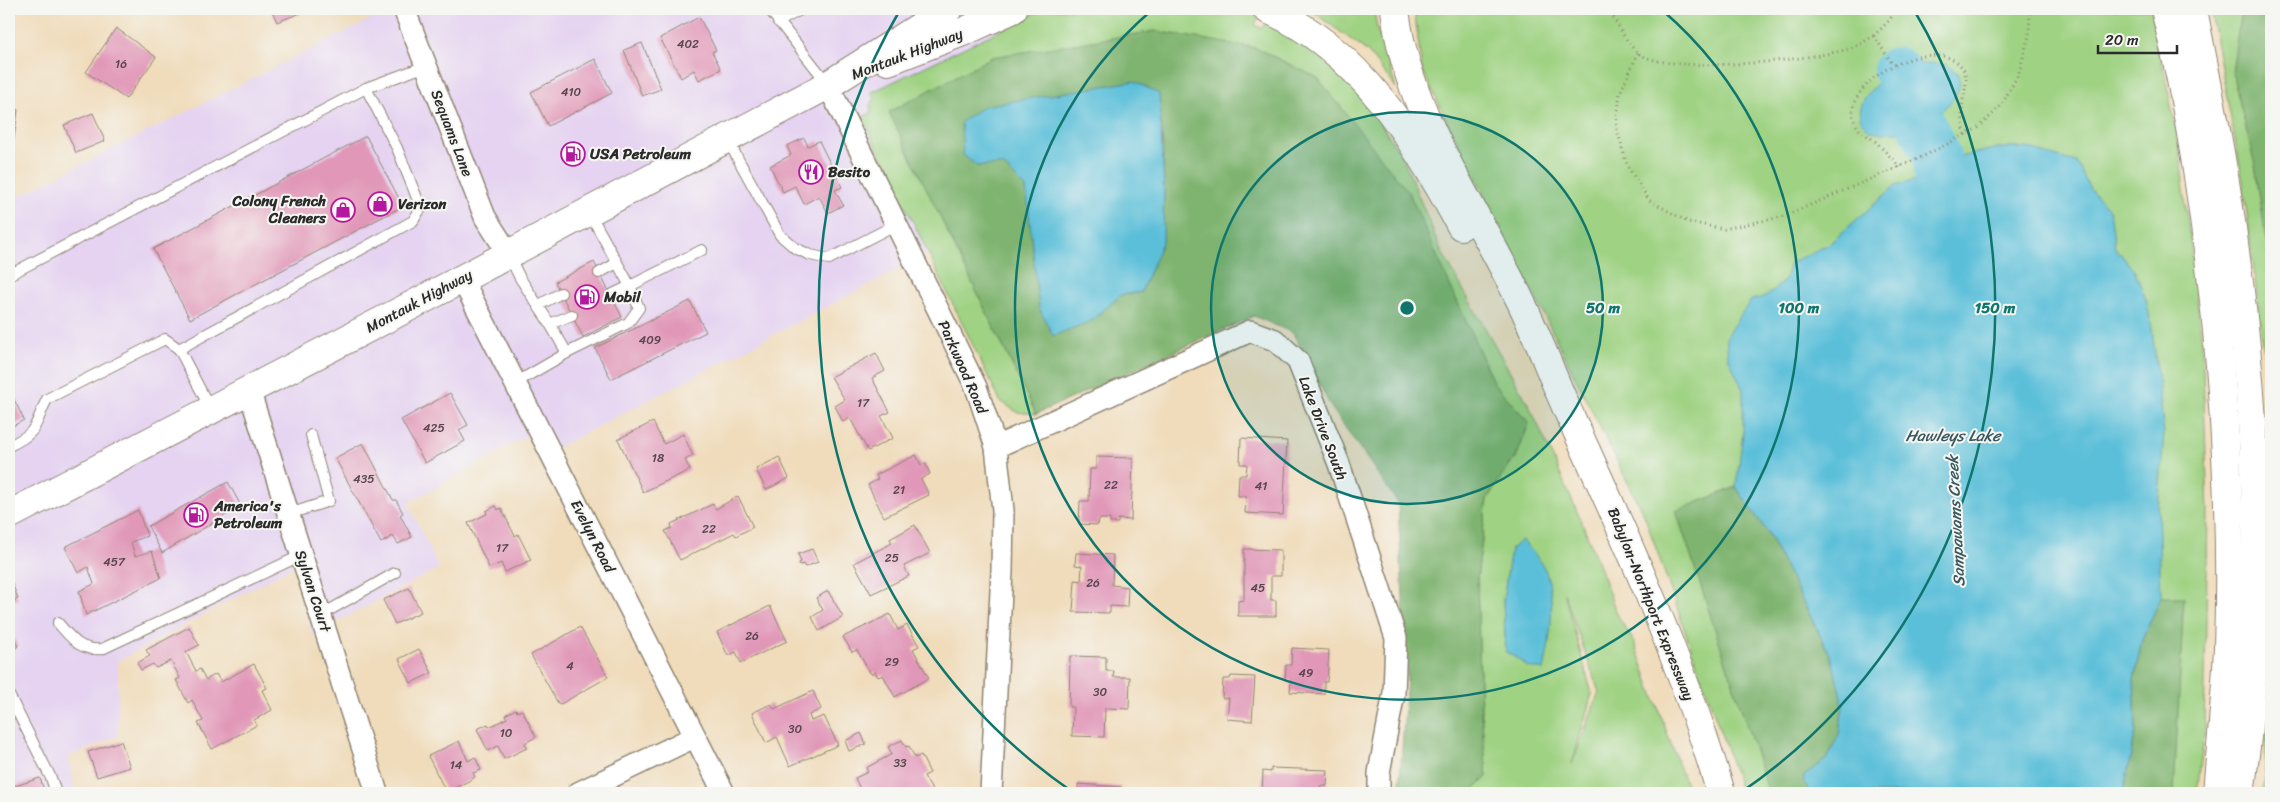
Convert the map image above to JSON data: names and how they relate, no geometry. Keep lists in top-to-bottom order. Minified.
{"streets":{"main road":["Montauk Highway","Babylon-Northport Expressway"],"street":["Sequams Lane","Parkwood Road","Lake Drive South","Evelyn Road","Sylvan Court"]},"crossings":[["Montauk Highway","Sequams Lane"],["Montauk Highway","Parkwood Road"],["Montauk Highway","Evelyn Road"],["Montauk Highway","Sylvan Court"],["Parkwood Road","Lake Drive South"]],"water":["Hawleys Lake","Sampawams Creek"],"places":{"fuel station":["USA Petroleum","Mobil","America's Petroleum"],"restaurant":["Besito"],"shop":["Verizon","Colony French Cleaners"]},"house_numbers":["402","16","410","409","17","425","18","435","22","41","21","22","17","25","457","26","45","26","29","4","49","30","30","10","33","14"],"scale_bar":"20 m","rings":["50 m","100 m","150 m"]}
